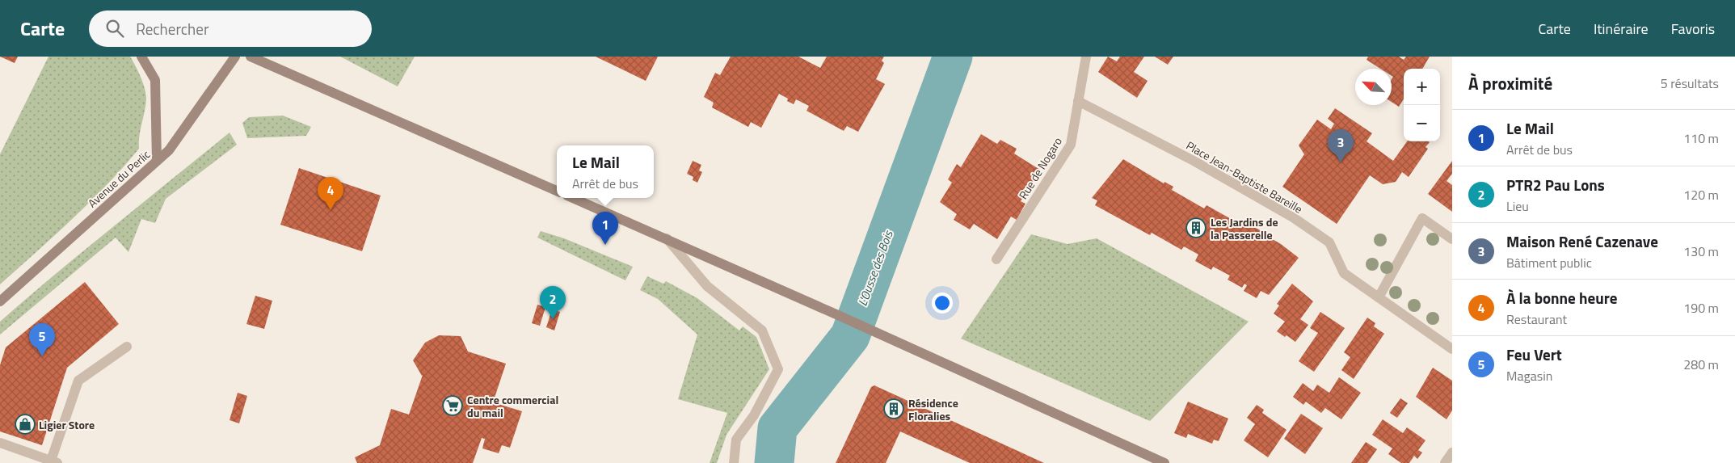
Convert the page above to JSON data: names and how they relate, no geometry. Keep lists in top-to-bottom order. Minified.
{"streets":{"main road":["Avenue du Perlic"],"street":["Rue de Nogaro","Place Jean-Baptiste Bareille"]},"crossings":[["Rue de Nogaro","Place Jean-Baptiste Bareille"]],"water":["L'Ousse des Bois"],"places":{"building":["Les Jardins de la Passerelle","Résidence Floralies"],"supermarket":["Centre commercial du mail"],"shop":["Ligier Store"]},"north":"top left","page":{"header":"Carte","search":"Rechercher","nav":["Carte","Itinéraire","Favoris"],"heading":["À proximité","5 résultats"],"map_buttons":["+","−"],"list":[{"mark":"1","name":"Le Mail","note":"Arrêt de bus","value":"110 m"},{"mark":"2","name":"PTR2 Pau Lons","note":"Lieu","value":"120 m"},{"mark":"3","name":"Maison René Cazenave","note":"Bâtiment public","value":"130 m"},{"mark":"4","name":"À la bonne heure","note":"Restaurant","value":"190 m"},{"mark":"5","name":"Feu Vert","note":"Magasin","value":"280 m"}],"pins":["3","4","1","2","5"],"popup":["Le Mail","Arrêt de bus"]}}
